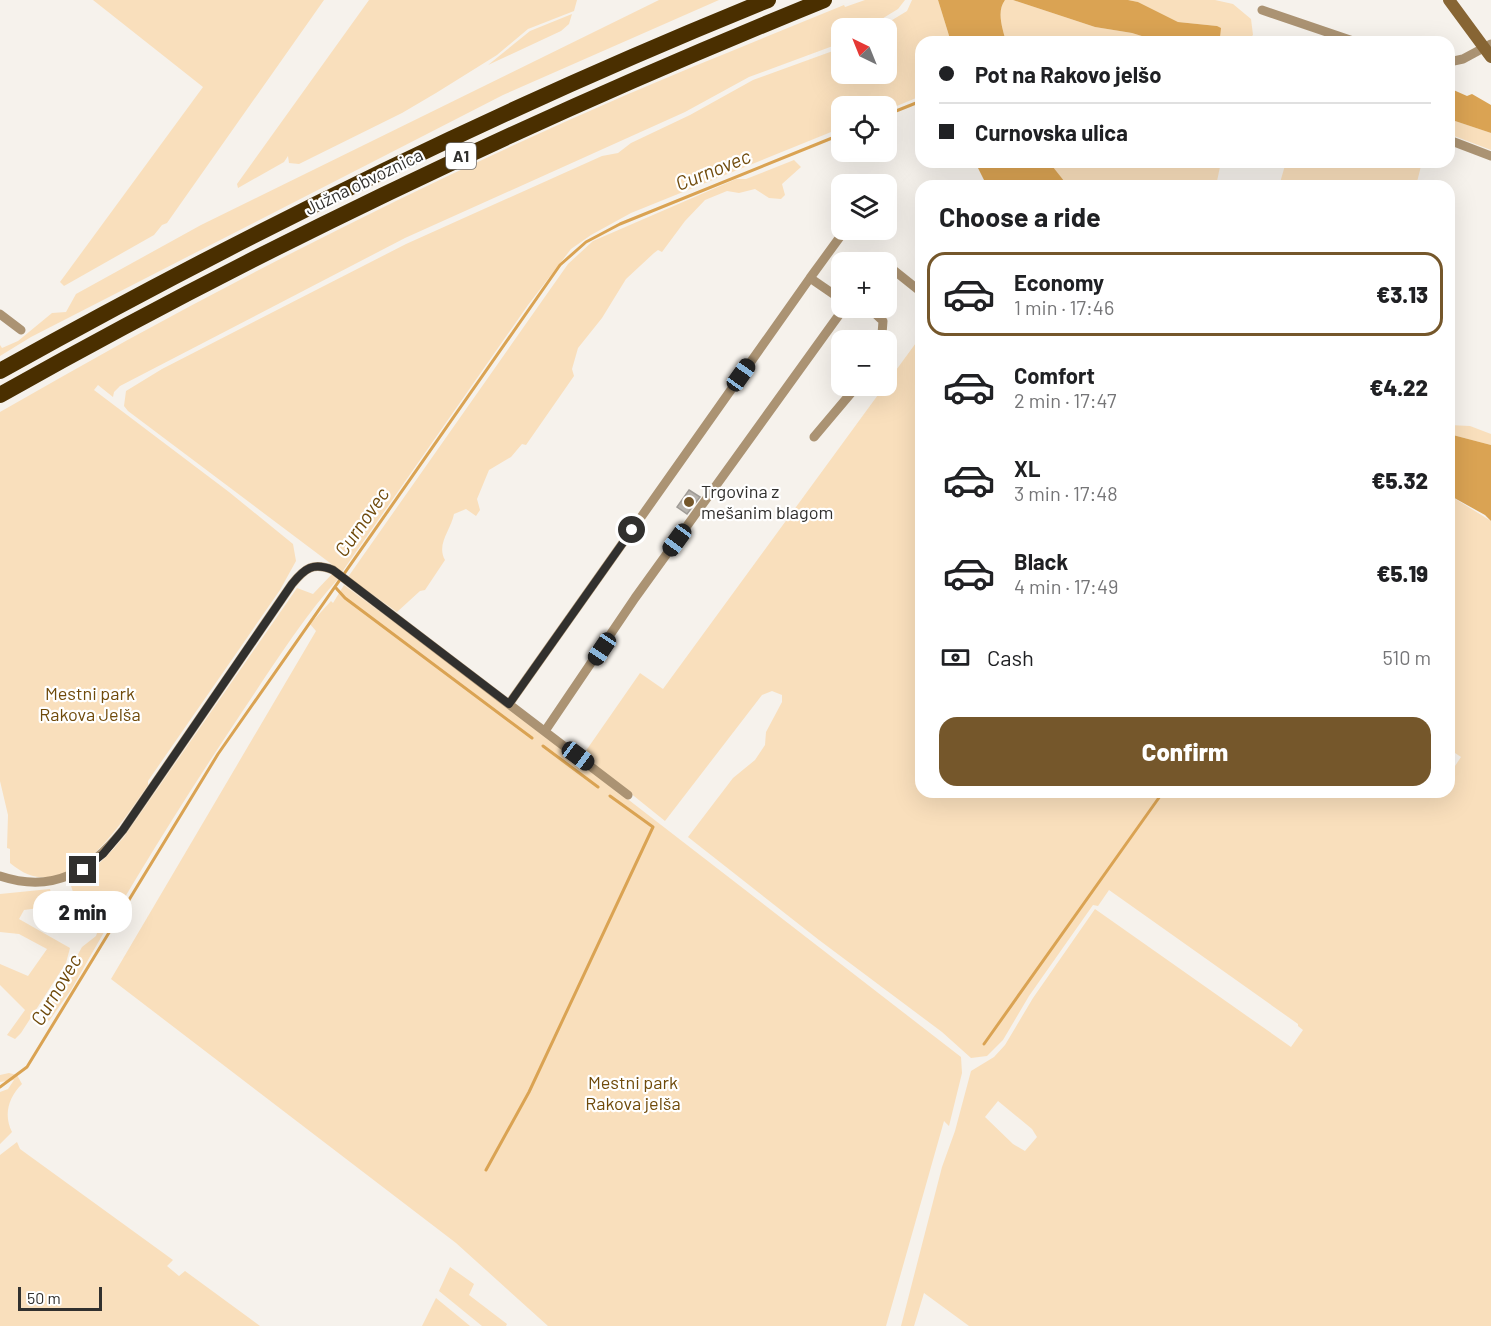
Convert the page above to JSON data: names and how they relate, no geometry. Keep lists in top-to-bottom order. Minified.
{"streets":{"highway":["A1","Južna obvoznica"]},"water":["Curnovec"],"parks":["Mestni park Rakova Jelša","Mestni park Rakova jelša"],"places":["Trgovina z mešanim blagom"],"scale_bar":"50 m","north":"top left","page":{"map_buttons":["+","−"],"banner":["Pot na Rakovo jelšo","Curnovska ulica"],"heading":"Choose a ride","list":[{"name":"Economy","note":"1 min · 17:46","value":"€3.13"},{"name":"Comfort","note":"2 min · 17:47","value":"€4.22"},{"name":"XL","note":"3 min · 17:48","value":"€5.32"},{"name":"Black","note":"4 min · 17:49","value":"€5.19"}],"pay":["Cash","510 m"],"buttons":"Confirm","bubble":"2 min","scale":"50 m"}}
